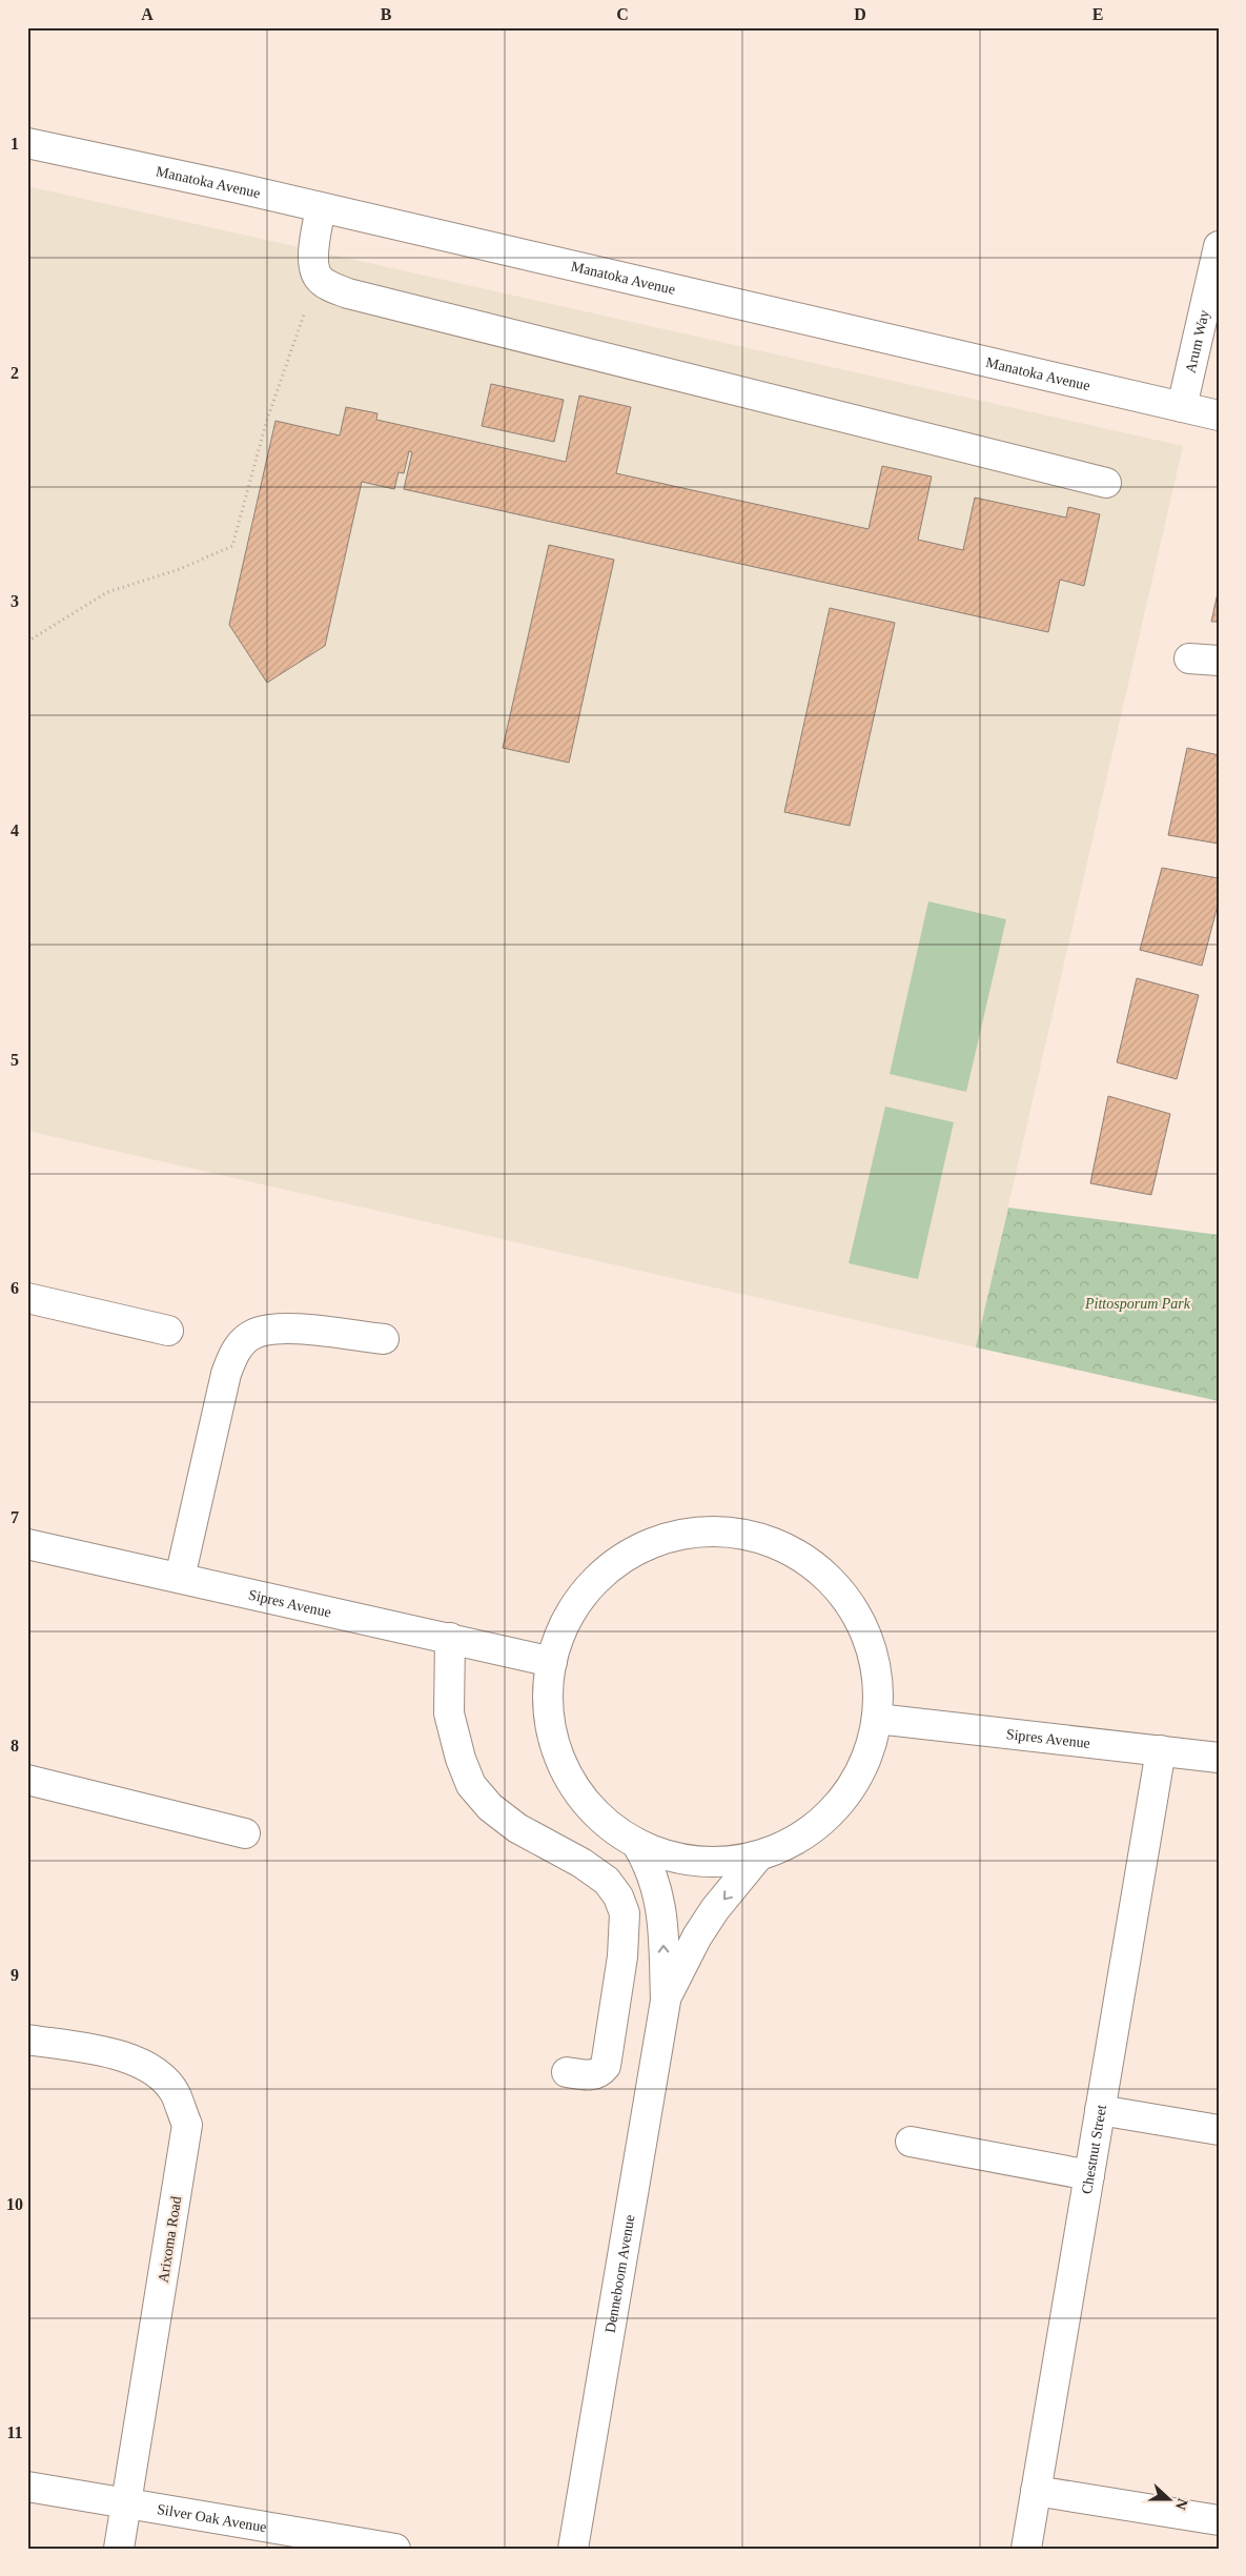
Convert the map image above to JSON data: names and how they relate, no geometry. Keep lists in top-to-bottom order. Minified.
{"streets":{"street":["Manatoka Avenue","Arum Way","Sipres Avenue","Chestnut Street","Arixoma Road","Denneboom Avenue","Silver Oak Avenue"]},"crossings":[["Manatoka Avenue","Arum Way"],["Sipres Avenue","Chestnut Street"],["Arixoma Road","Silver Oak Avenue"]],"parks":["Pittosporum Park"],"north":"right","grid":{"columns":["A","B","C","D","E"],"rows":["1","2","3","4","5","6","7","8","9","10","11"]}}
